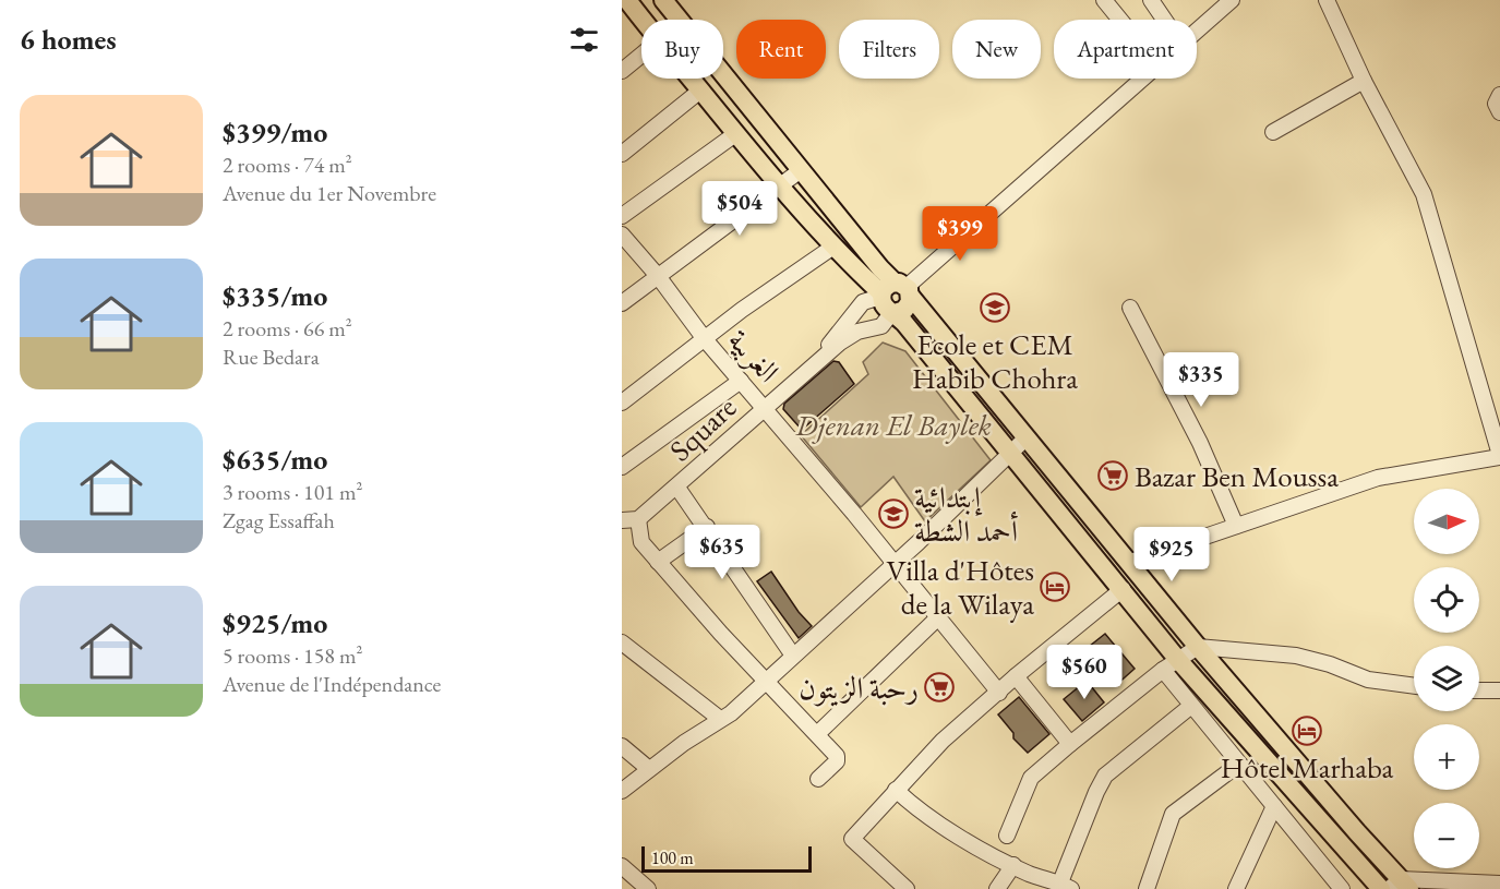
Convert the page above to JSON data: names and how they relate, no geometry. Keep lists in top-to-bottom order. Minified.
{"streets":{"street":["الغربية","Square"]},"crossings":[["الغربية","Square"]],"parks":["Djenan El Baylek"],"places":{"school or university":["Ecole et CEM Habib Chohra","إبتدائية أحمد الشطة"],"supermarket":["Bazar Ben Moussa","رحبة الزيتون"],"hotel":["Villa d'Hôtes de la Wilaya","Hôtel Marhaba"]},"scale_bar":"100 m","north":"right","page":{"heading":"6 homes","chip":["Buy","Rent","Filters","New","Apartment"],"list":[{"name":"$399/mo","note":"2 rooms · 74 m² · Avenue du 1er Novembre"},{"name":"$335/mo","note":"2 rooms · 66 m² · Rue Bedara"},{"name":"$635/mo","note":"3 rooms · 101 m² · Zgag Essaffah"},{"name":"$925/mo","note":"5 rooms · 158 m² · Avenue de l'Indépendance"}],"price":["$504","$399","$335","$635","$925","$560"],"map_buttons":["+","−"],"scale":"100 m"}}
